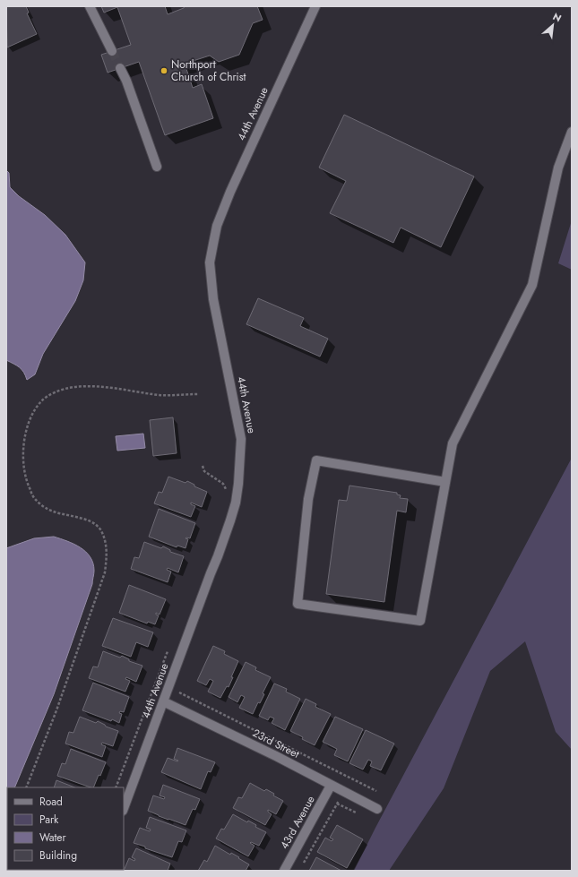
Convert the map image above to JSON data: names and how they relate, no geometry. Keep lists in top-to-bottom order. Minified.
{"streets":{"street":["44th Avenue","23rd Street","43rd Avenue"]},"crossings":[["44th Avenue","23rd Street"],["23rd Street","43rd Avenue"]],"places":["Northport Church of Christ"],"legend":["Road","Park","Water","Building"],"north":"top right"}
